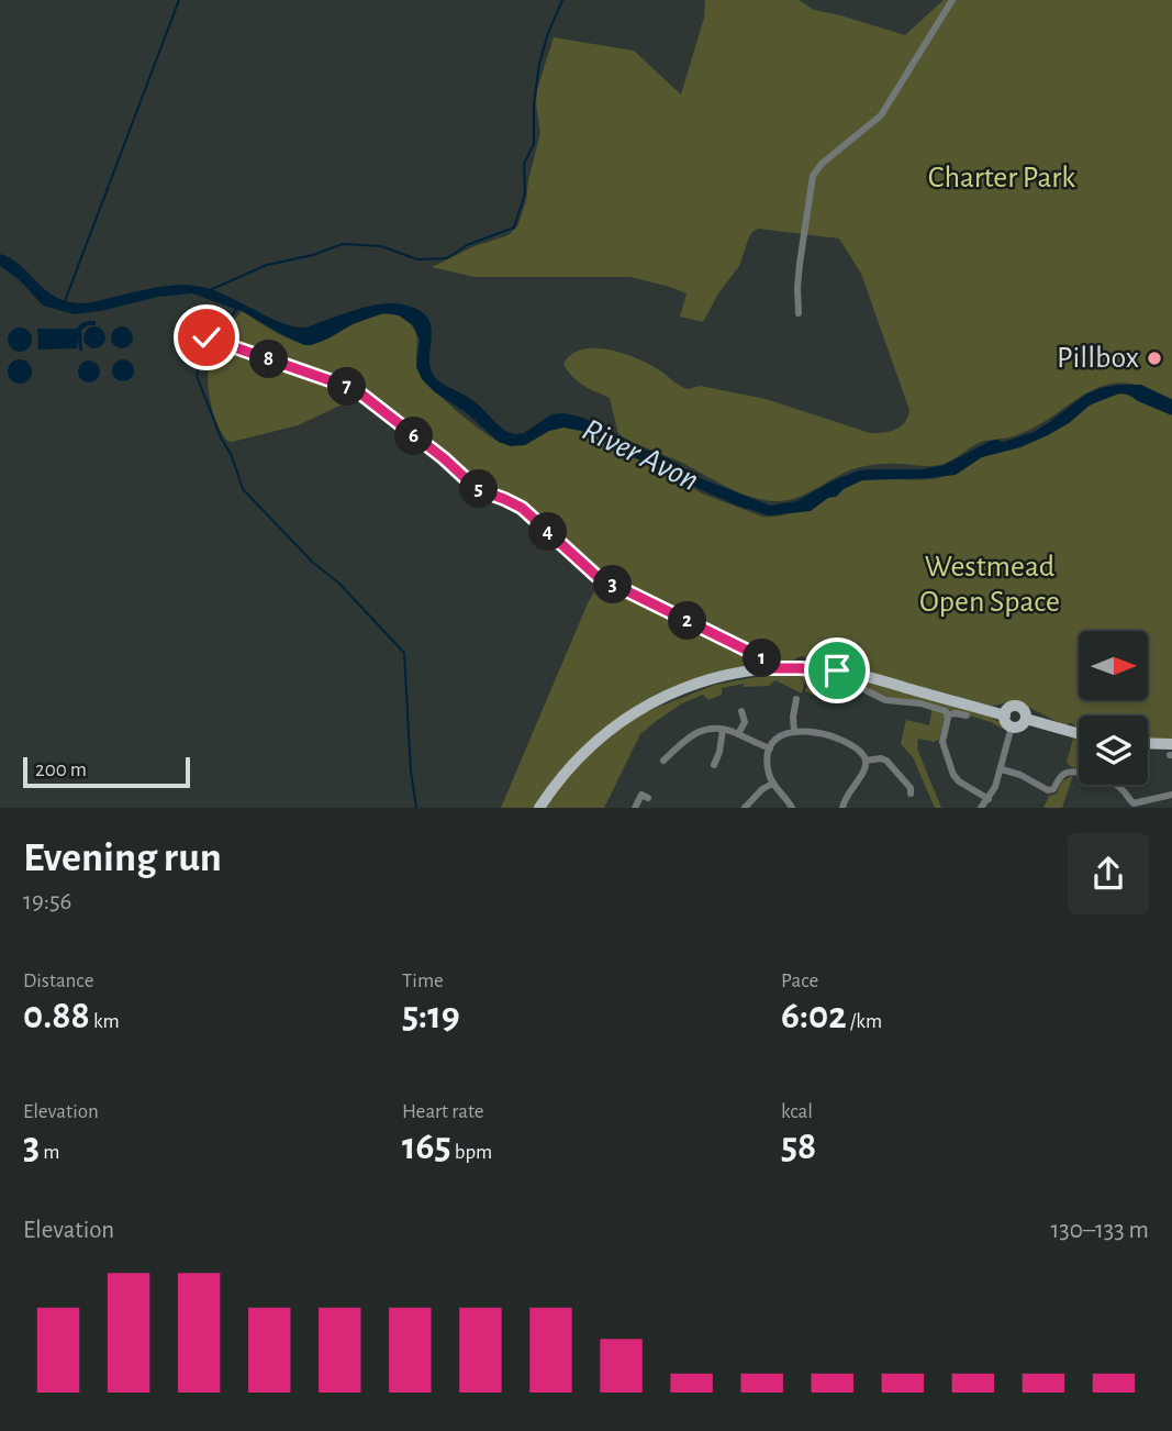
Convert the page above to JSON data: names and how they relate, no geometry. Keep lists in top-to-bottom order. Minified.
{"water":["River Avon"],"parks":["Charter Park","Westmead Open Space"],"places":["Pillbox"],"scale_bar":"200 m","north":"right","page":{"pins":["8","7","6","5","4","3","2","1"],"scale":"200 m","heading":["Evening run","19:56"],"stats":[["Distance","0.88 km"],["Time","5:19"],["Pace","6:02 /km"],["Elevation","3 m"],["Heart rate","165 bpm"],["kcal","58"]],"chart":["Elevation","130–133 m"]}}
